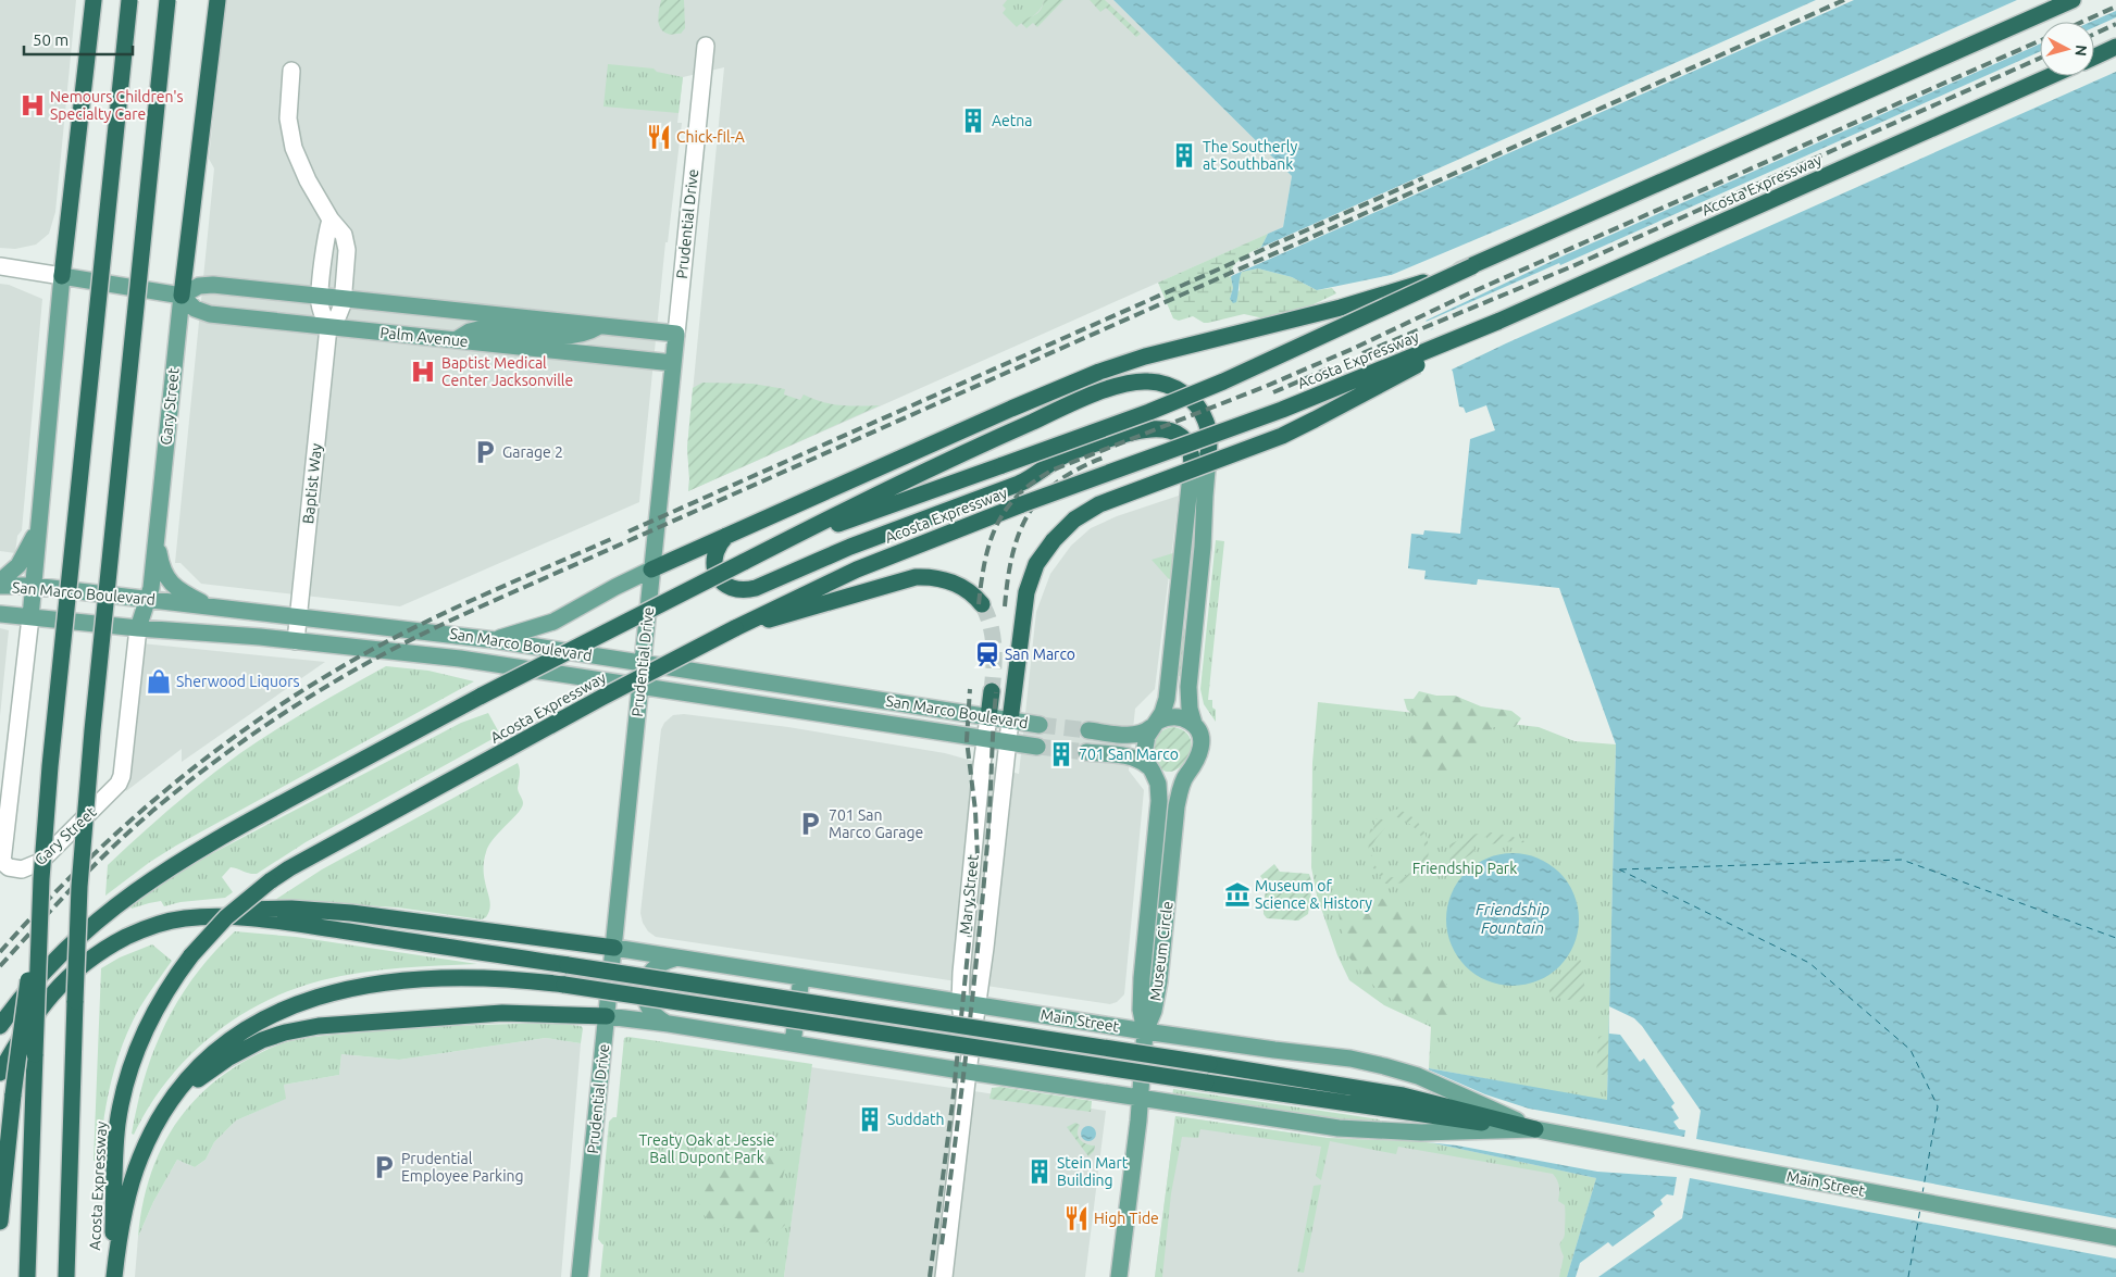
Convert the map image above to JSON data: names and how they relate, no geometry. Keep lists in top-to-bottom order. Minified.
{"streets":{"highway":["Acosta Expressway"],"main road":["Prudential Drive","Palm Avenue","Gary Street","San Marco Boulevard","Museum Circle","Main Street"],"street":["Baptist Way","Mary Street"]},"crossings":[["Prudential Drive","Palm Avenue"],["Prudential Drive","San Marco Boulevard"],["Prudential Drive","Main Street"],["Palm Avenue","Gary Street"],["Palm Avenue","Baptist Way"],["Gary Street","San Marco Boulevard"],["Baptist Way","San Marco Boulevard"],["San Marco Boulevard","Mary Street"],["Mary Street","Main Street"],["Museum Circle","Main Street"]],"water":["Friendship Fountain"],"parks":["Friendship Park","Treaty Oak at Jessie Ball Dupont Park"],"places":{"hospital":["Nemours Children's Specialty Care","Baptist Medical Center Jacksonville"],"building":["Aetna","The Southerly at Southbank","701 San Marco","Suddath","Stein Mart Building"],"restaurant":["Chick-fil-A","High Tide"],"parking":["Garage 2","701 San Marco Garage","Prudential Employee Parking"],"station":["San Marco"],"shop":["Sherwood Liquors"],"museum":["Museum of Science & History"]},"scale_bar":"50 m","north":"right"}
